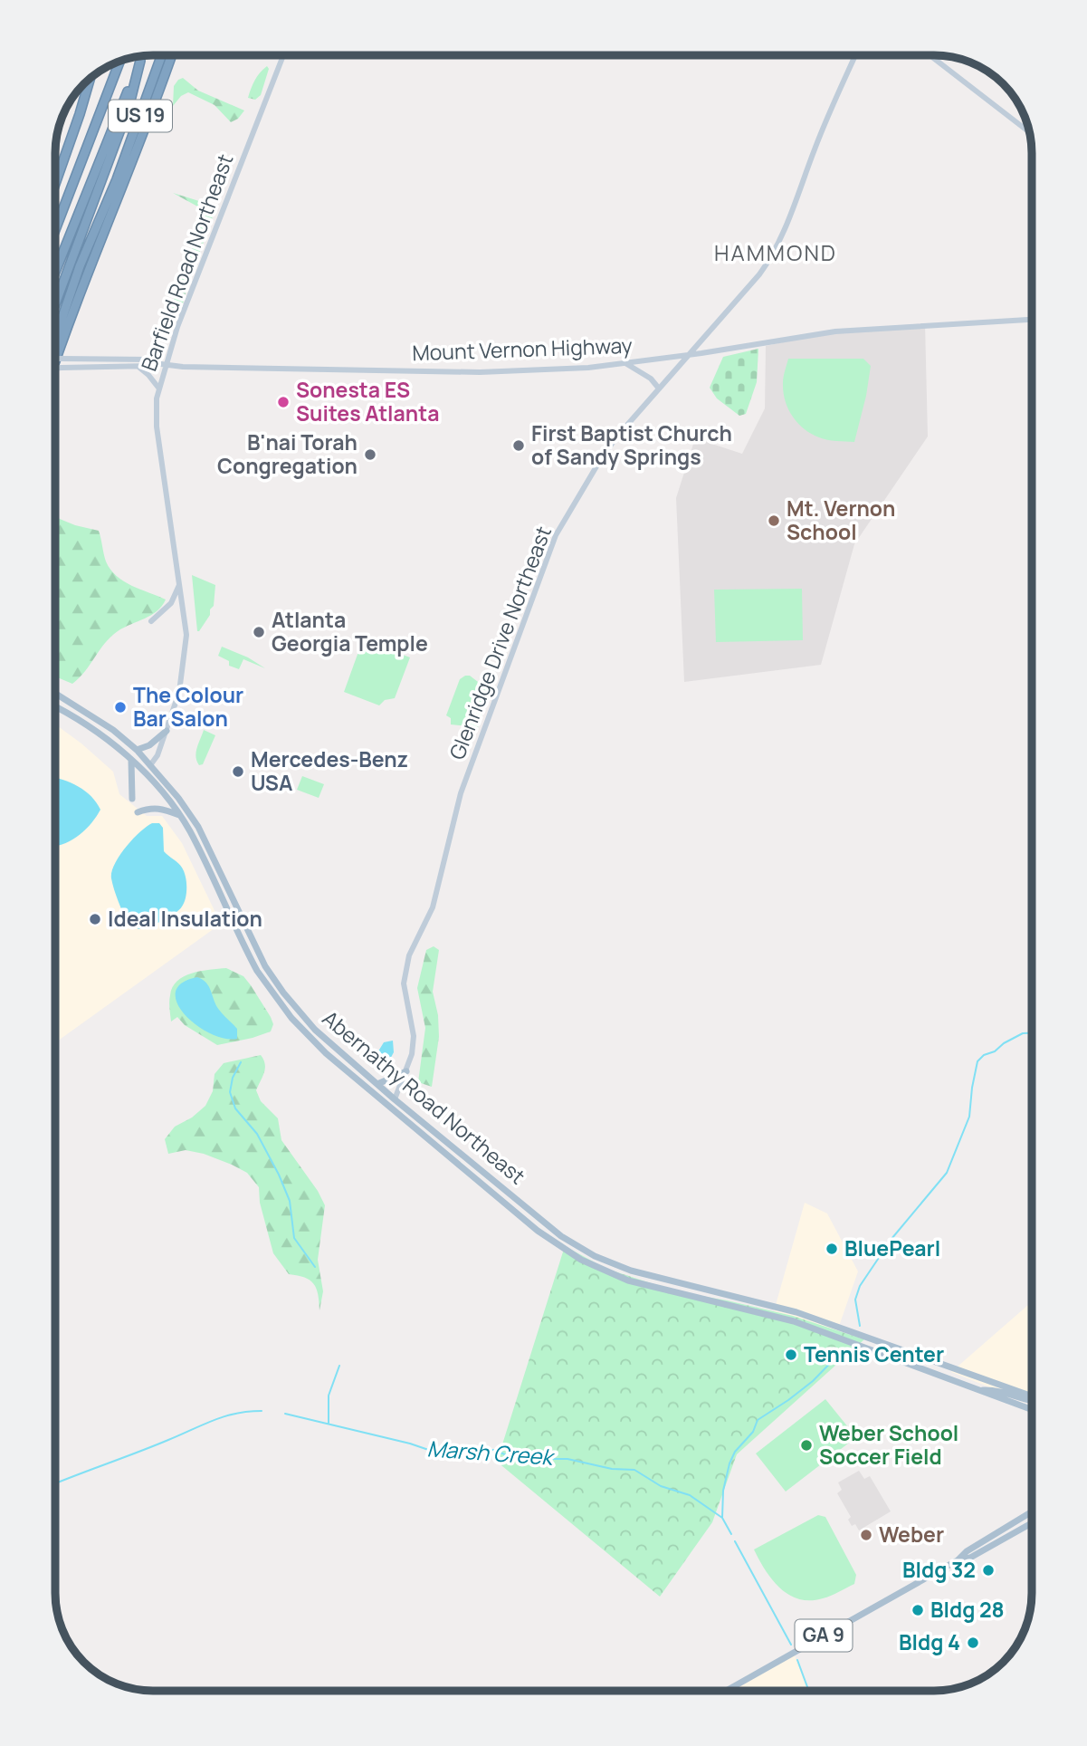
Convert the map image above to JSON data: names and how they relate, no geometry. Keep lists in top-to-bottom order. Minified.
{"streets":{"highway":["US 19"],"main road":["Abernathy Road Northeast","GA 9"],"street":["Barfield Road Northeast","Mount Vernon Highway","Glenridge Drive Northeast"]},"crossings":[["Barfield Road Northeast","Mount Vernon Highway"],["Mount Vernon Highway","Glenridge Drive Northeast"],["Glenridge Drive Northeast","Abernathy Road Northeast"]],"districts":["HAMMOND"],"water":["Marsh Creek"],"places":["Sonesta ES Suites Atlanta","First Baptist Church of Sandy Springs","B'nai Torah Congregation","Mt. Vernon School","Atlanta Georgia Temple","The Colour Bar Salon","Mercedes-Benz USA","Ideal Insulation","BluePearl","Tennis Center","Weber School Soccer Field","Weber","Bldg 32","Bldg 28","Bldg 4"]}
